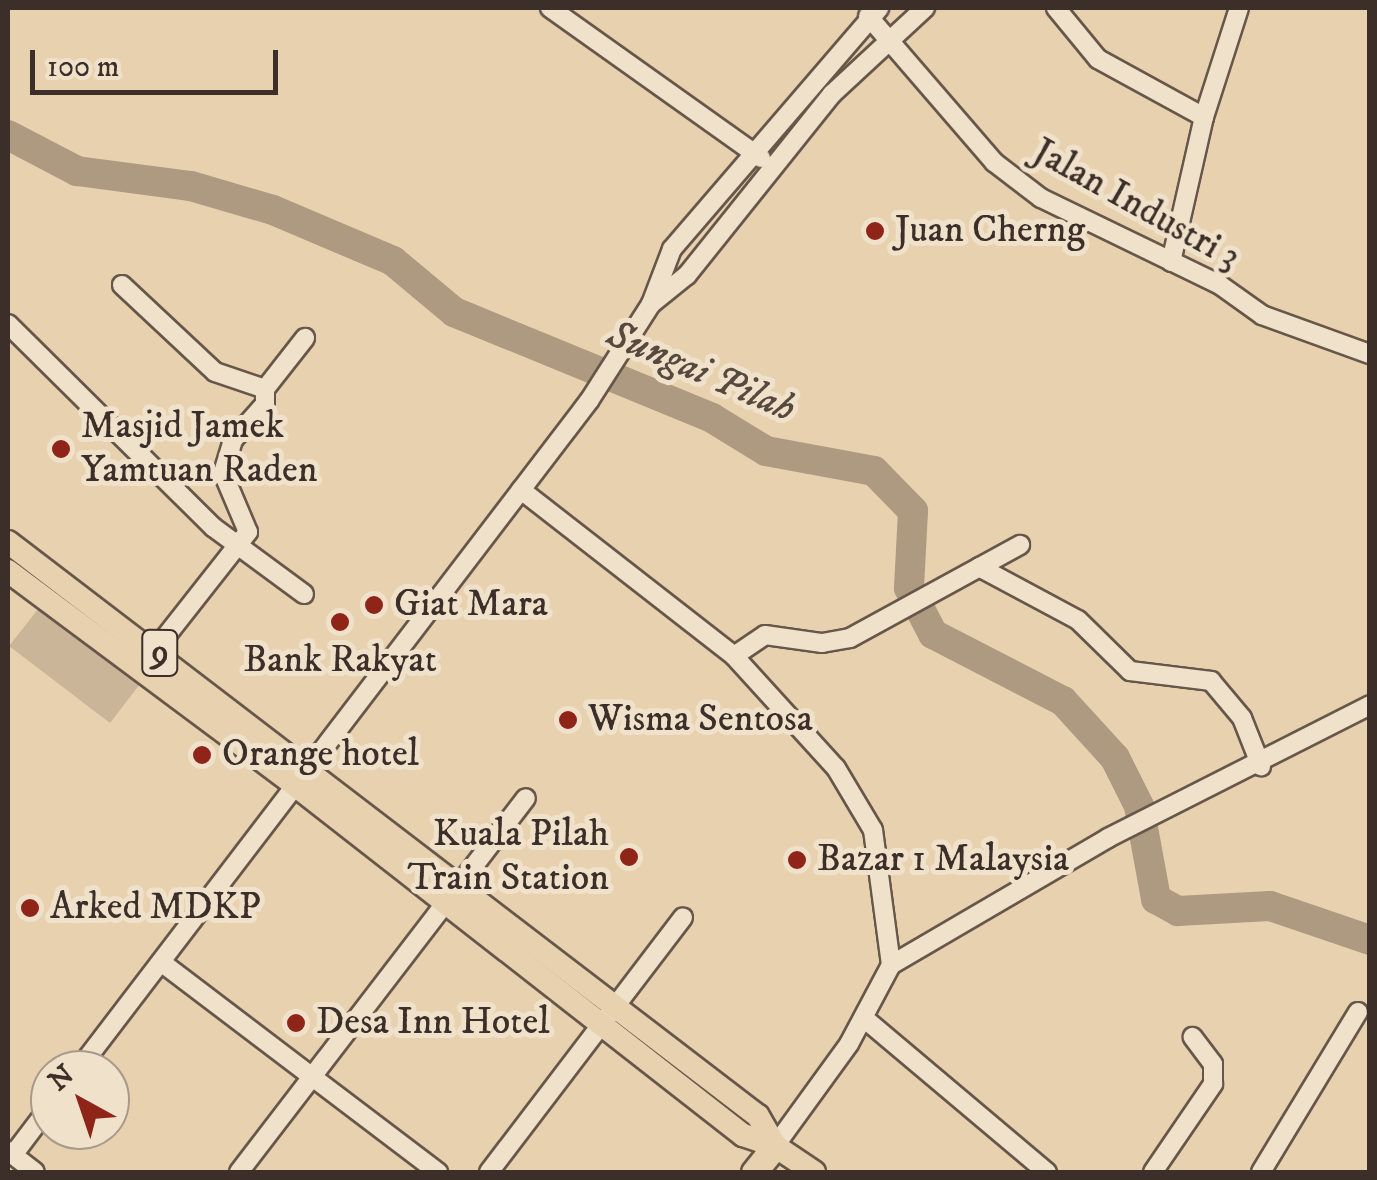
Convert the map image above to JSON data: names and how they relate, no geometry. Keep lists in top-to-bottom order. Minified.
{"streets":{"main road":["9"],"street":["Jalan Industri 3"]},"water":["Sungai Pilah"],"places":["Juan Cherng","Masjid Jamek Yamtuan Raden","Giat Mara","Bank Rakyat","Wisma Sentosa","Orange hotel","Kuala Pilah Train Station","Bazar 1 Malaysia","Arked MDKP","Desa Inn Hotel"],"scale_bar":"100 m","north":"top left"}
